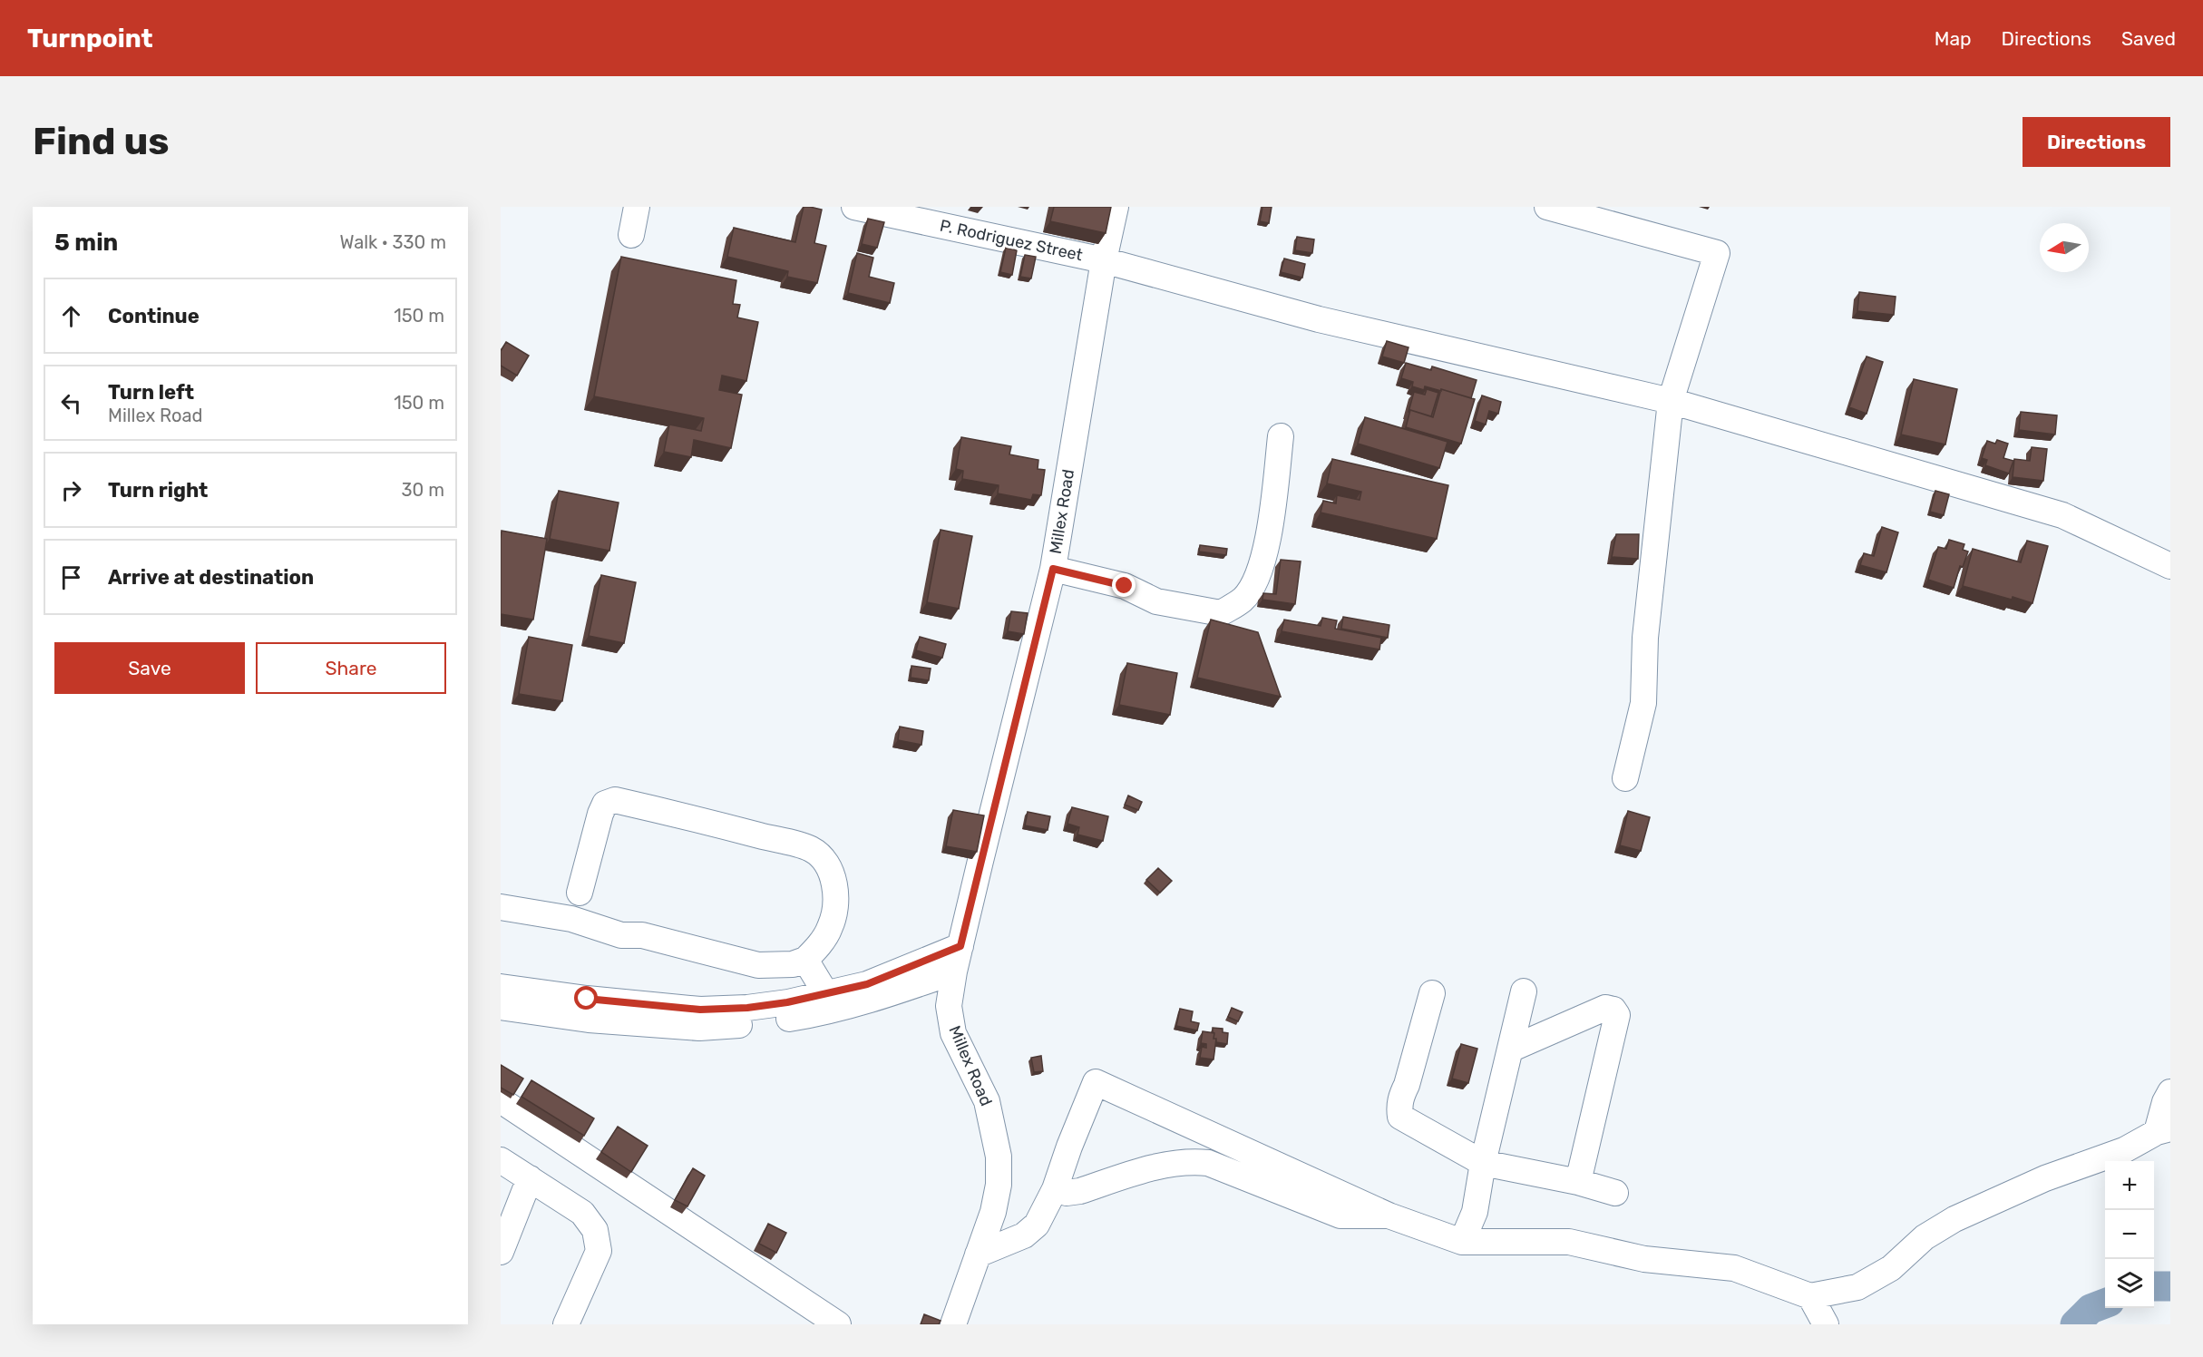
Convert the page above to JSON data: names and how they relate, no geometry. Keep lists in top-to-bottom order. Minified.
{"streets":{"street":["P. Rodriguez Street","Millex Road"]},"crossings":[["P. Rodriguez Street","Millex Road"]],"north":"left","page":{"header":"Turnpoint","nav":["Map","Directions","Saved"],"buttons":["Directions",["Save","Share"]],"title":"Find us","heading":["5 min","Walk · 330 m"],"list":[["Continue","150 m"],["Turn left","Millex Road","150 m"],["Turn right","30 m"],"Arrive at destination"],"map_buttons":["+","−"]}}
